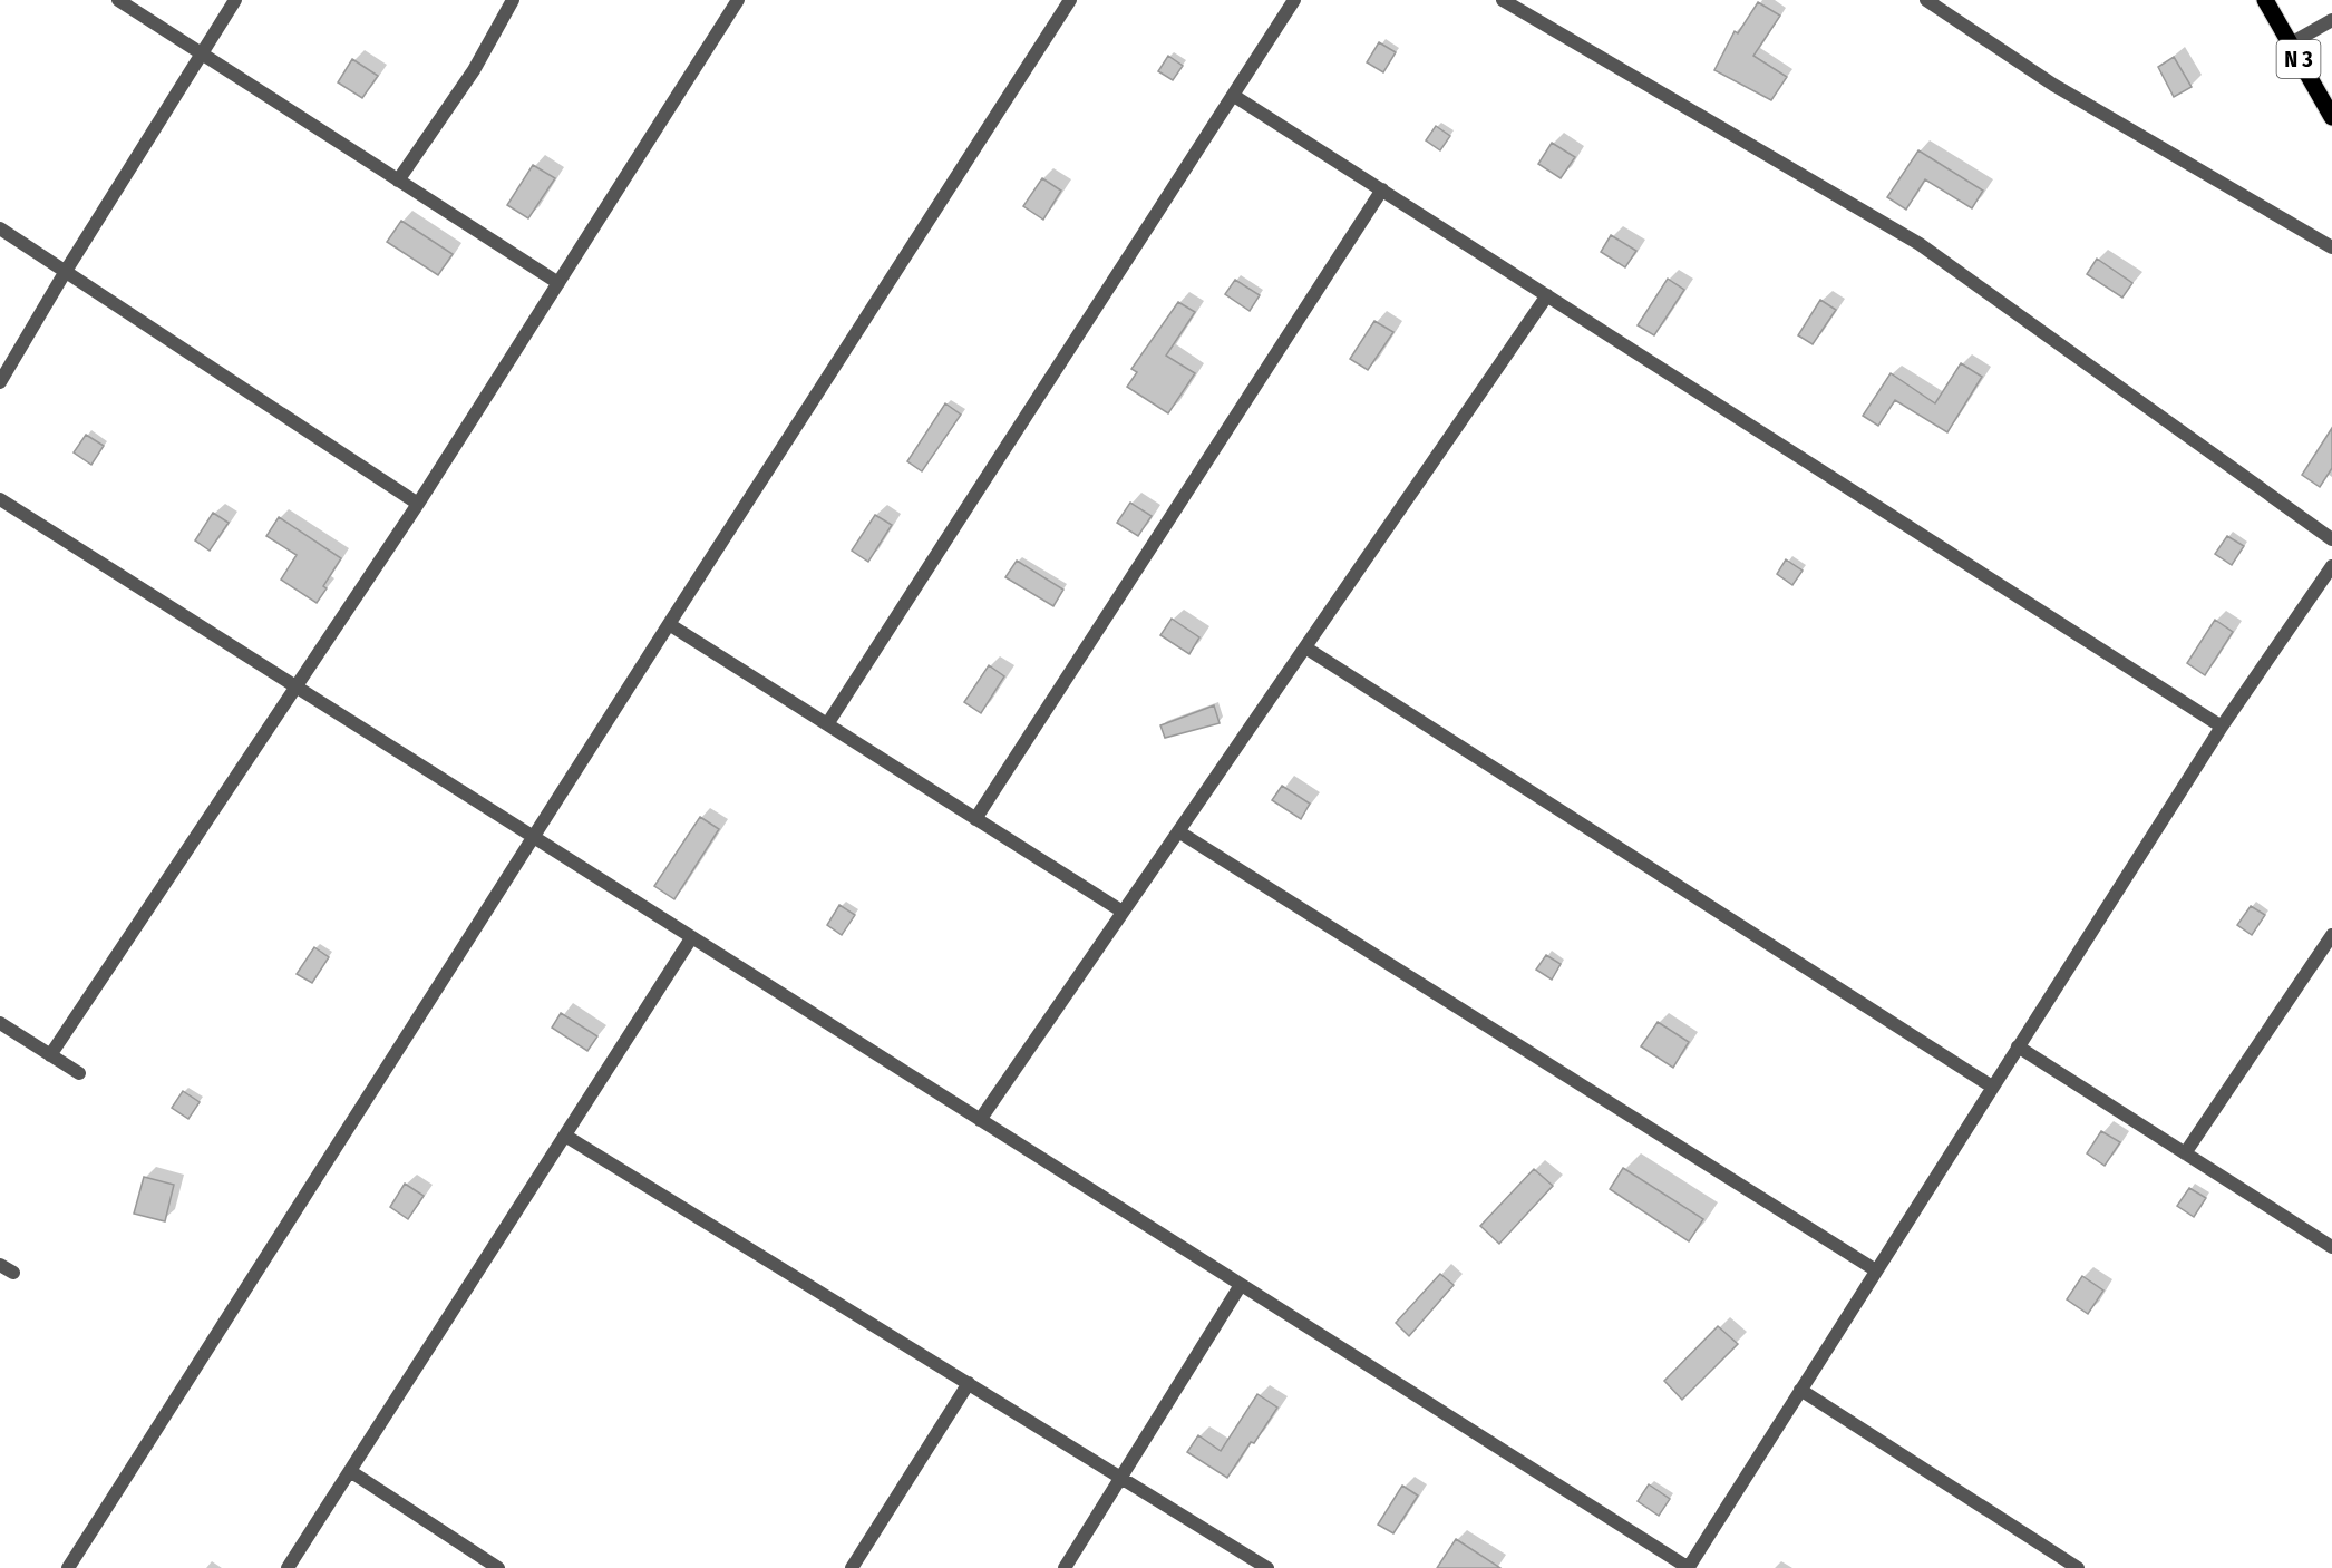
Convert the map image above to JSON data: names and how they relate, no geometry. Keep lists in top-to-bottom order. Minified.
{"streets":{"main road":["N 3"]}}
